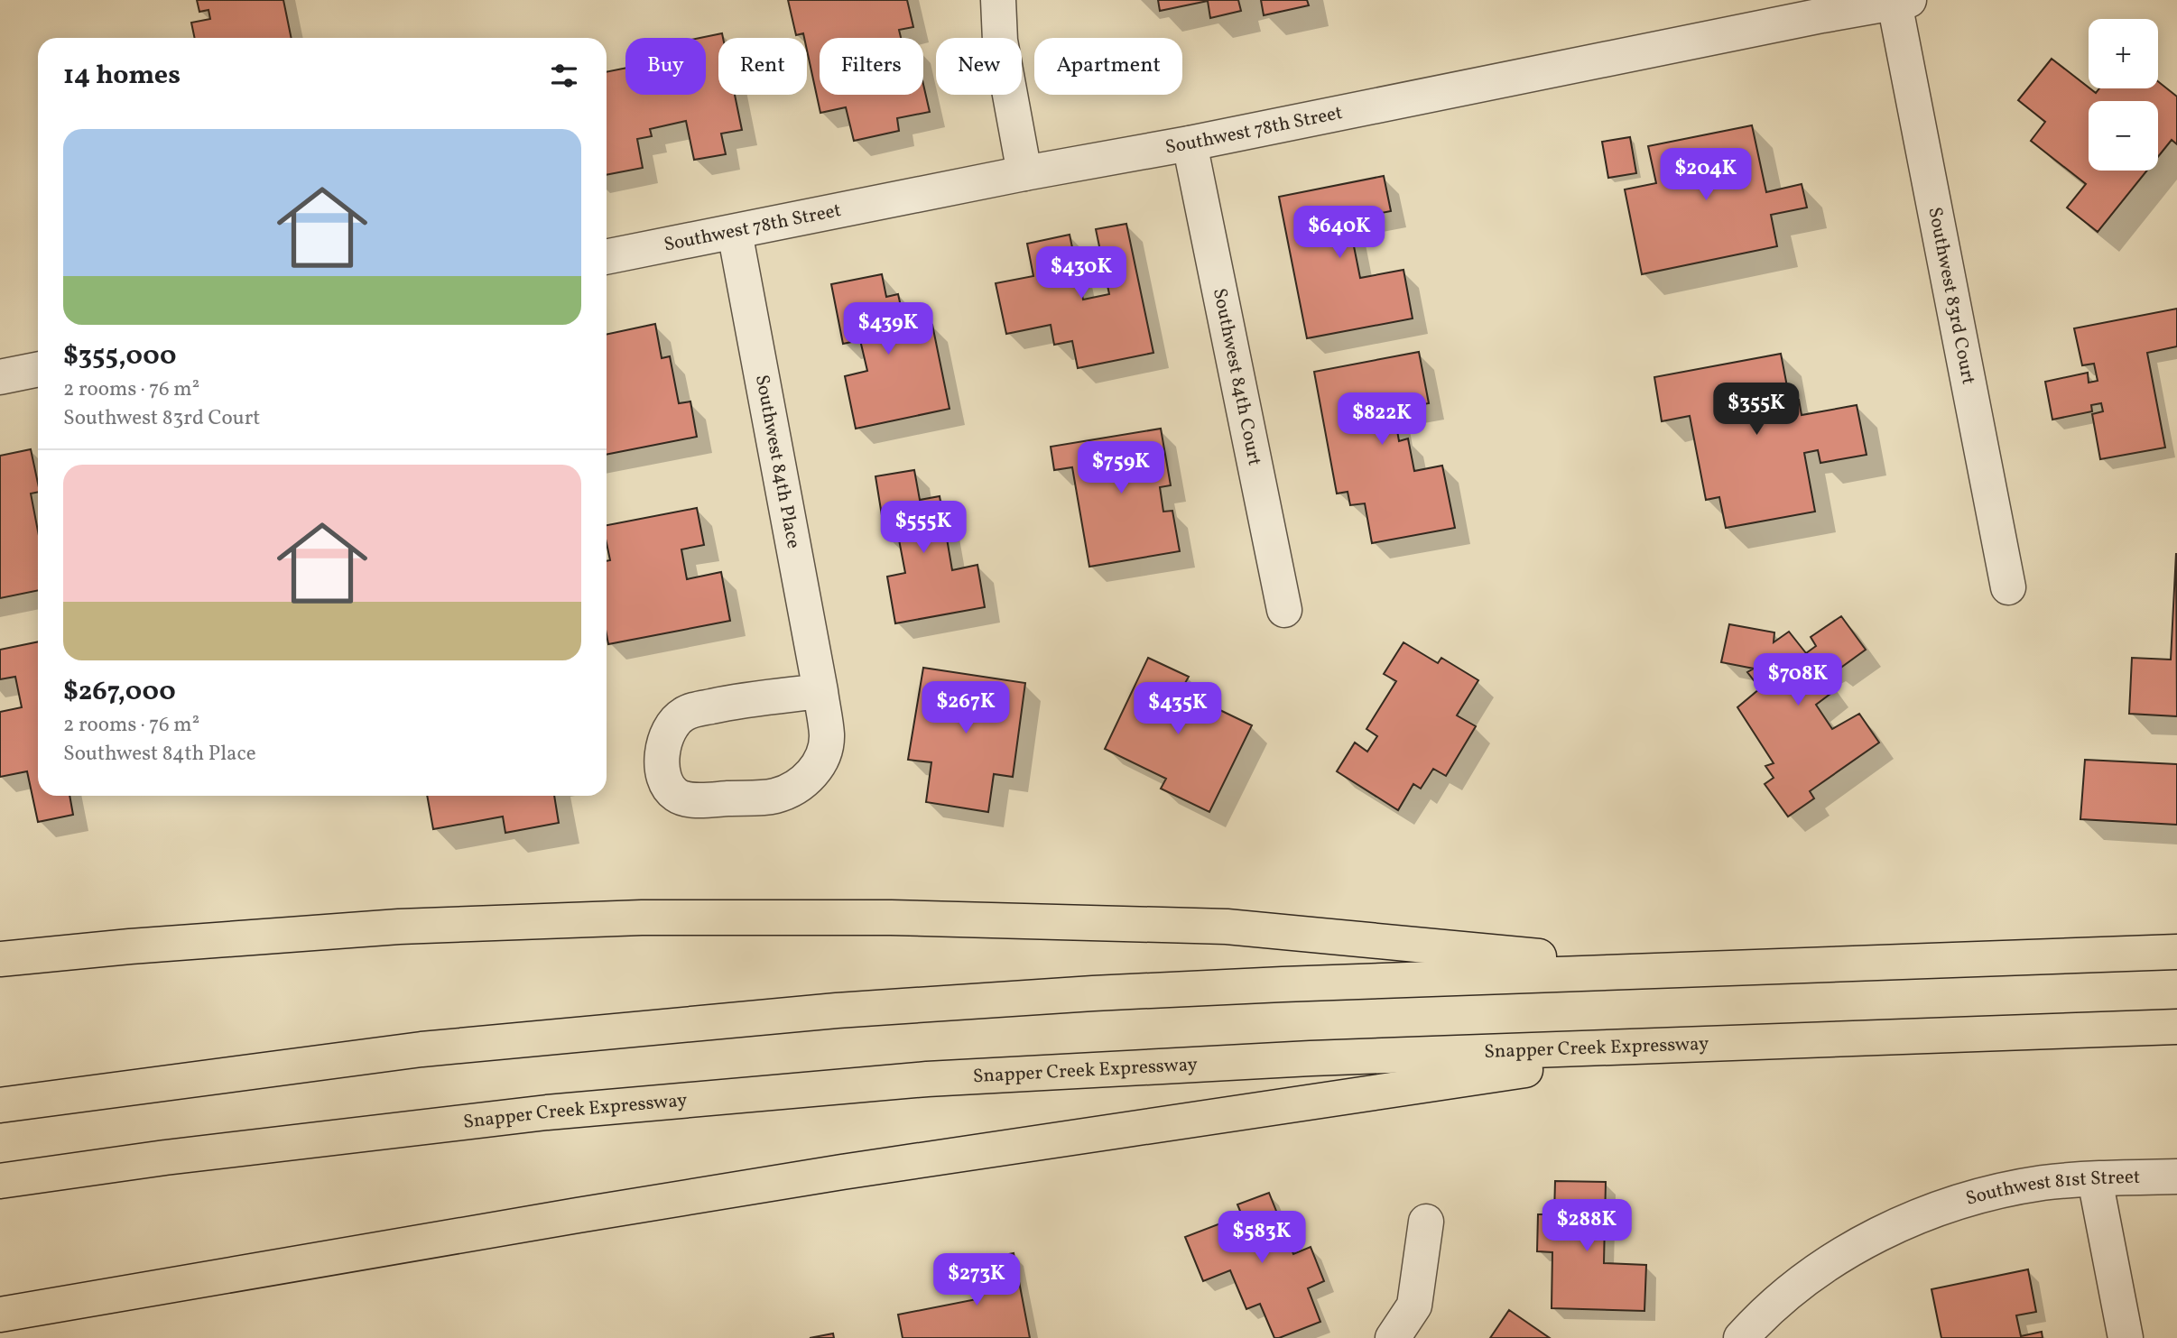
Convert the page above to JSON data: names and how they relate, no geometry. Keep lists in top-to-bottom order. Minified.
{"streets":{"highway":["Snapper Creek Expressway"],"street":["Southwest 78th Street","Southwest 83rd Court","Southwest 84th Court","Southwest 84th Place","Southwest 81st Street"]},"crossings":[["Southwest 78th Street","Southwest 83rd Court"],["Southwest 78th Street","Southwest 84th Court"],["Southwest 78th Street","Southwest 84th Place"]],"page":{"map_buttons":["+","−"],"chip":["Buy","Rent","Filters","New","Apartment"],"heading":"14 homes","list":[{"name":"$355,000","note":"2 rooms · 76 m² · Southwest 83rd Court"},{"name":"$267,000","note":"2 rooms · 76 m² · Southwest 84th Place"}],"price":["$204K","$640K","$430K","$439K","$355K","$822K","$759K","$555K","$708K","$267K","$435K","$288K","$583K","$273K"]}}
